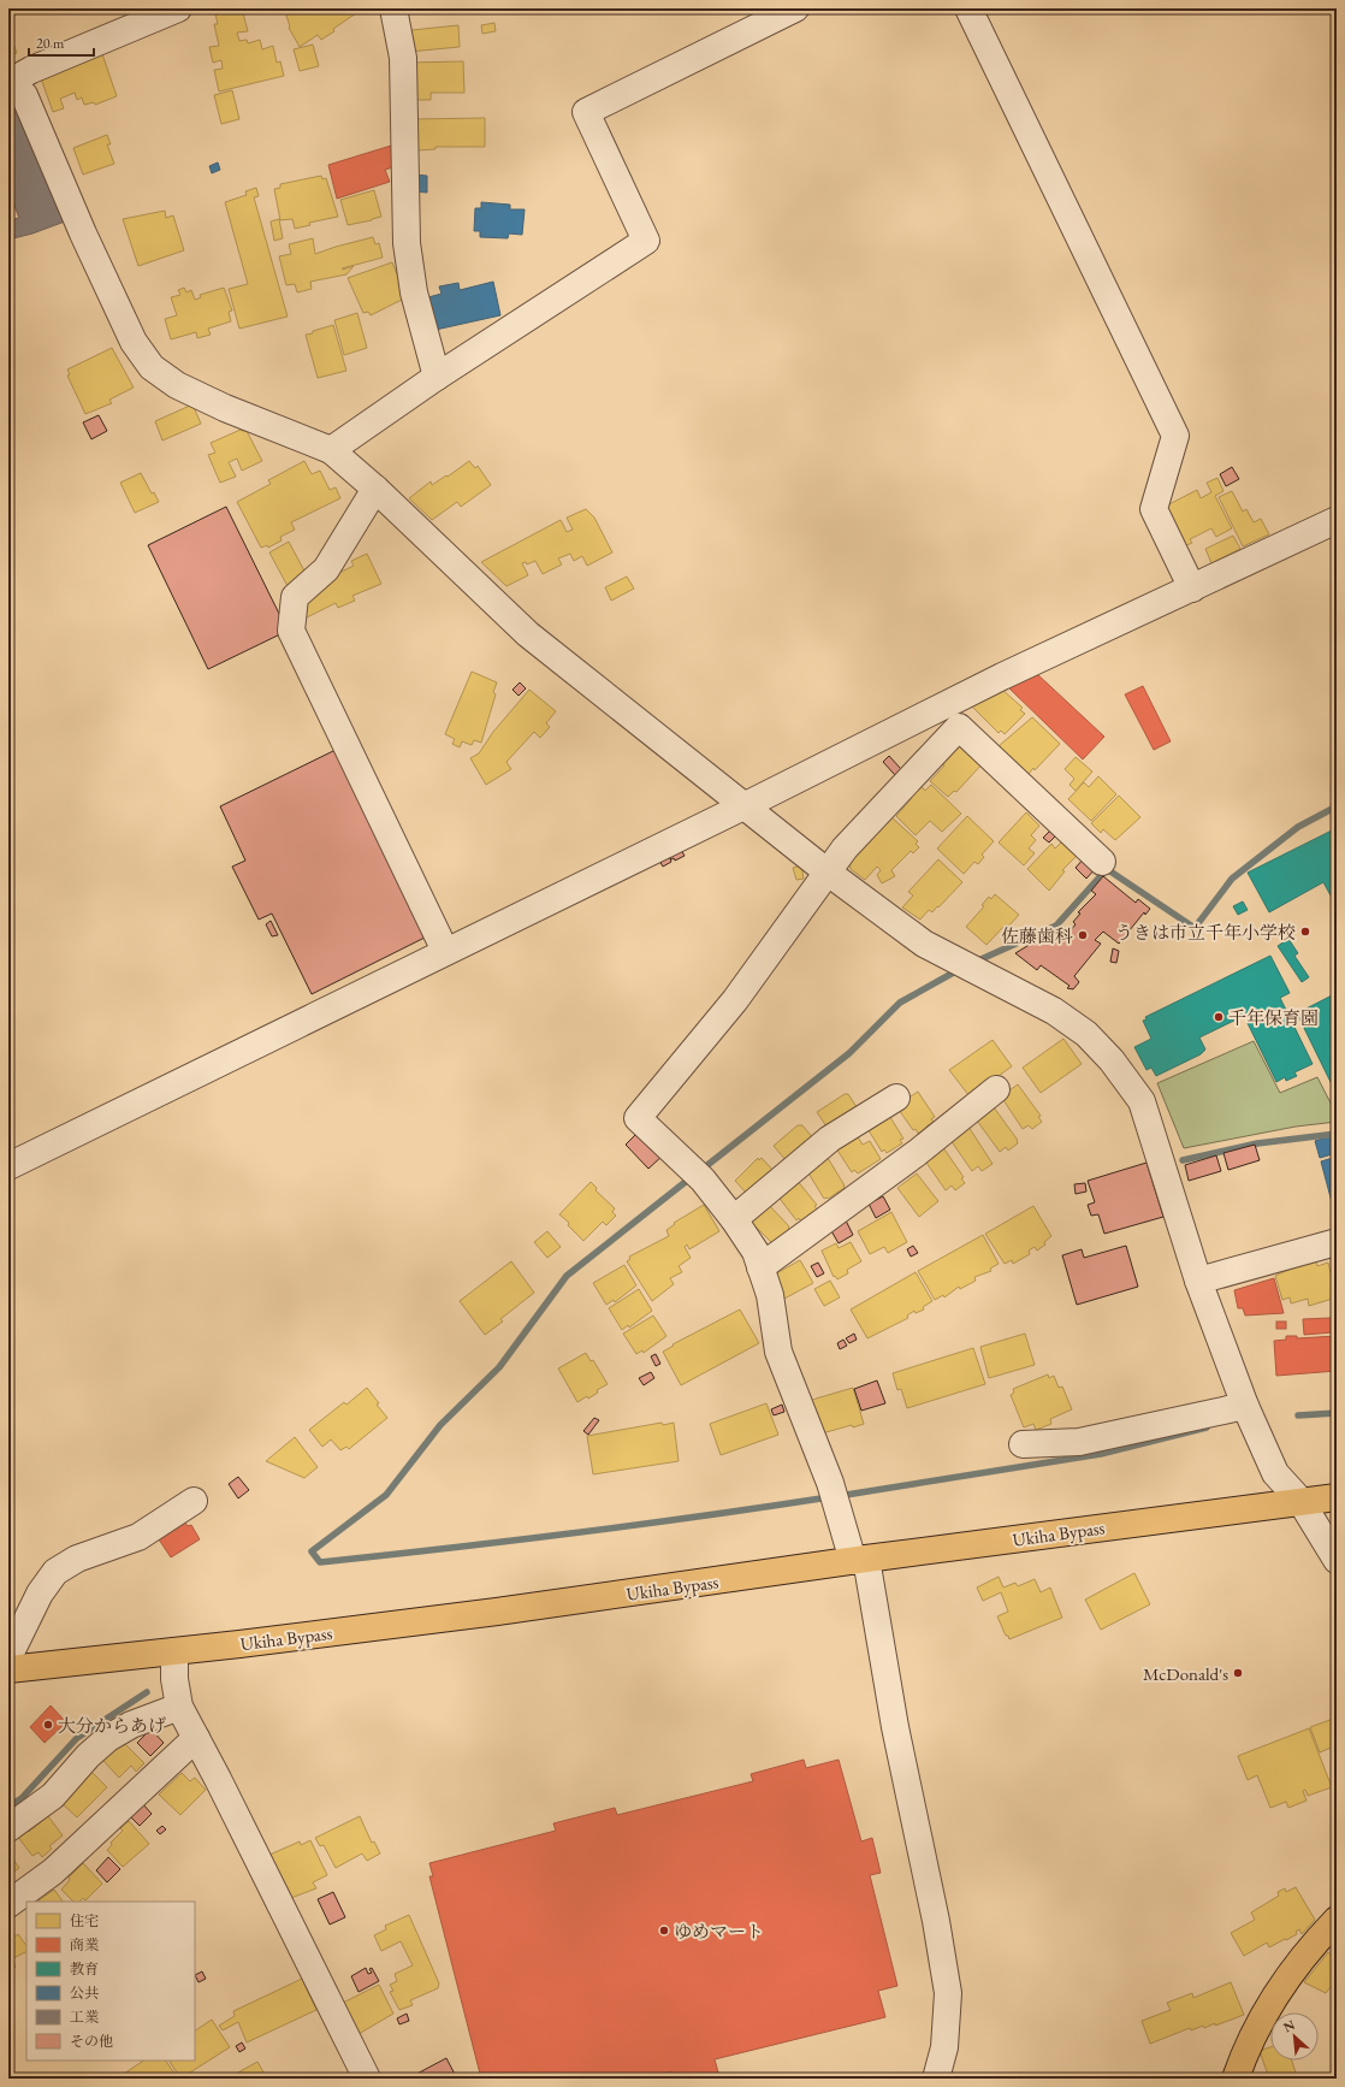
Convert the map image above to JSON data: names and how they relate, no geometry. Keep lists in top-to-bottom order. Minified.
{"streets":{"main road":["Ukiha Bypass"]},"places":["うきは市立千年小学校","佐藤歯科","千年保育園","McDonald's","大分からあげ","ゆめマート"],"legend":["住宅","商業","教育","公共","工業","その他"],"scale_bar":"20 m","north":"top left"}
